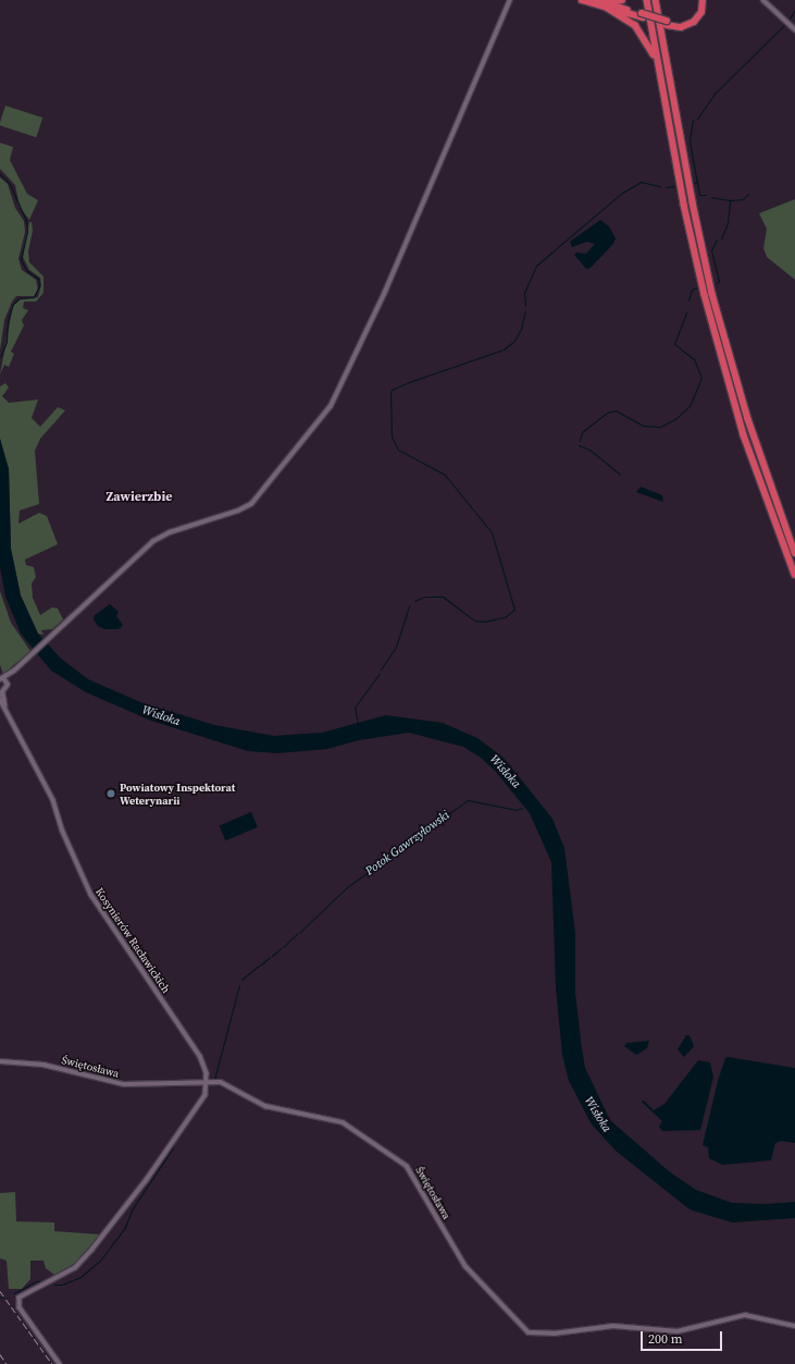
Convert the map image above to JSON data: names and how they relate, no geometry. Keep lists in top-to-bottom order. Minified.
{"streets":{"street":["Kosynierów Racławickich","Świętosława"]},"crossings":[["Kosynierów Racławickich","Świętosława"]],"districts":["Zawierzbie"],"water":["Wisłoka","Potok Gawrzyłowski"],"places":["Powiatowy Inspektorat Weterynarii"],"scale_bar":"200 m"}
